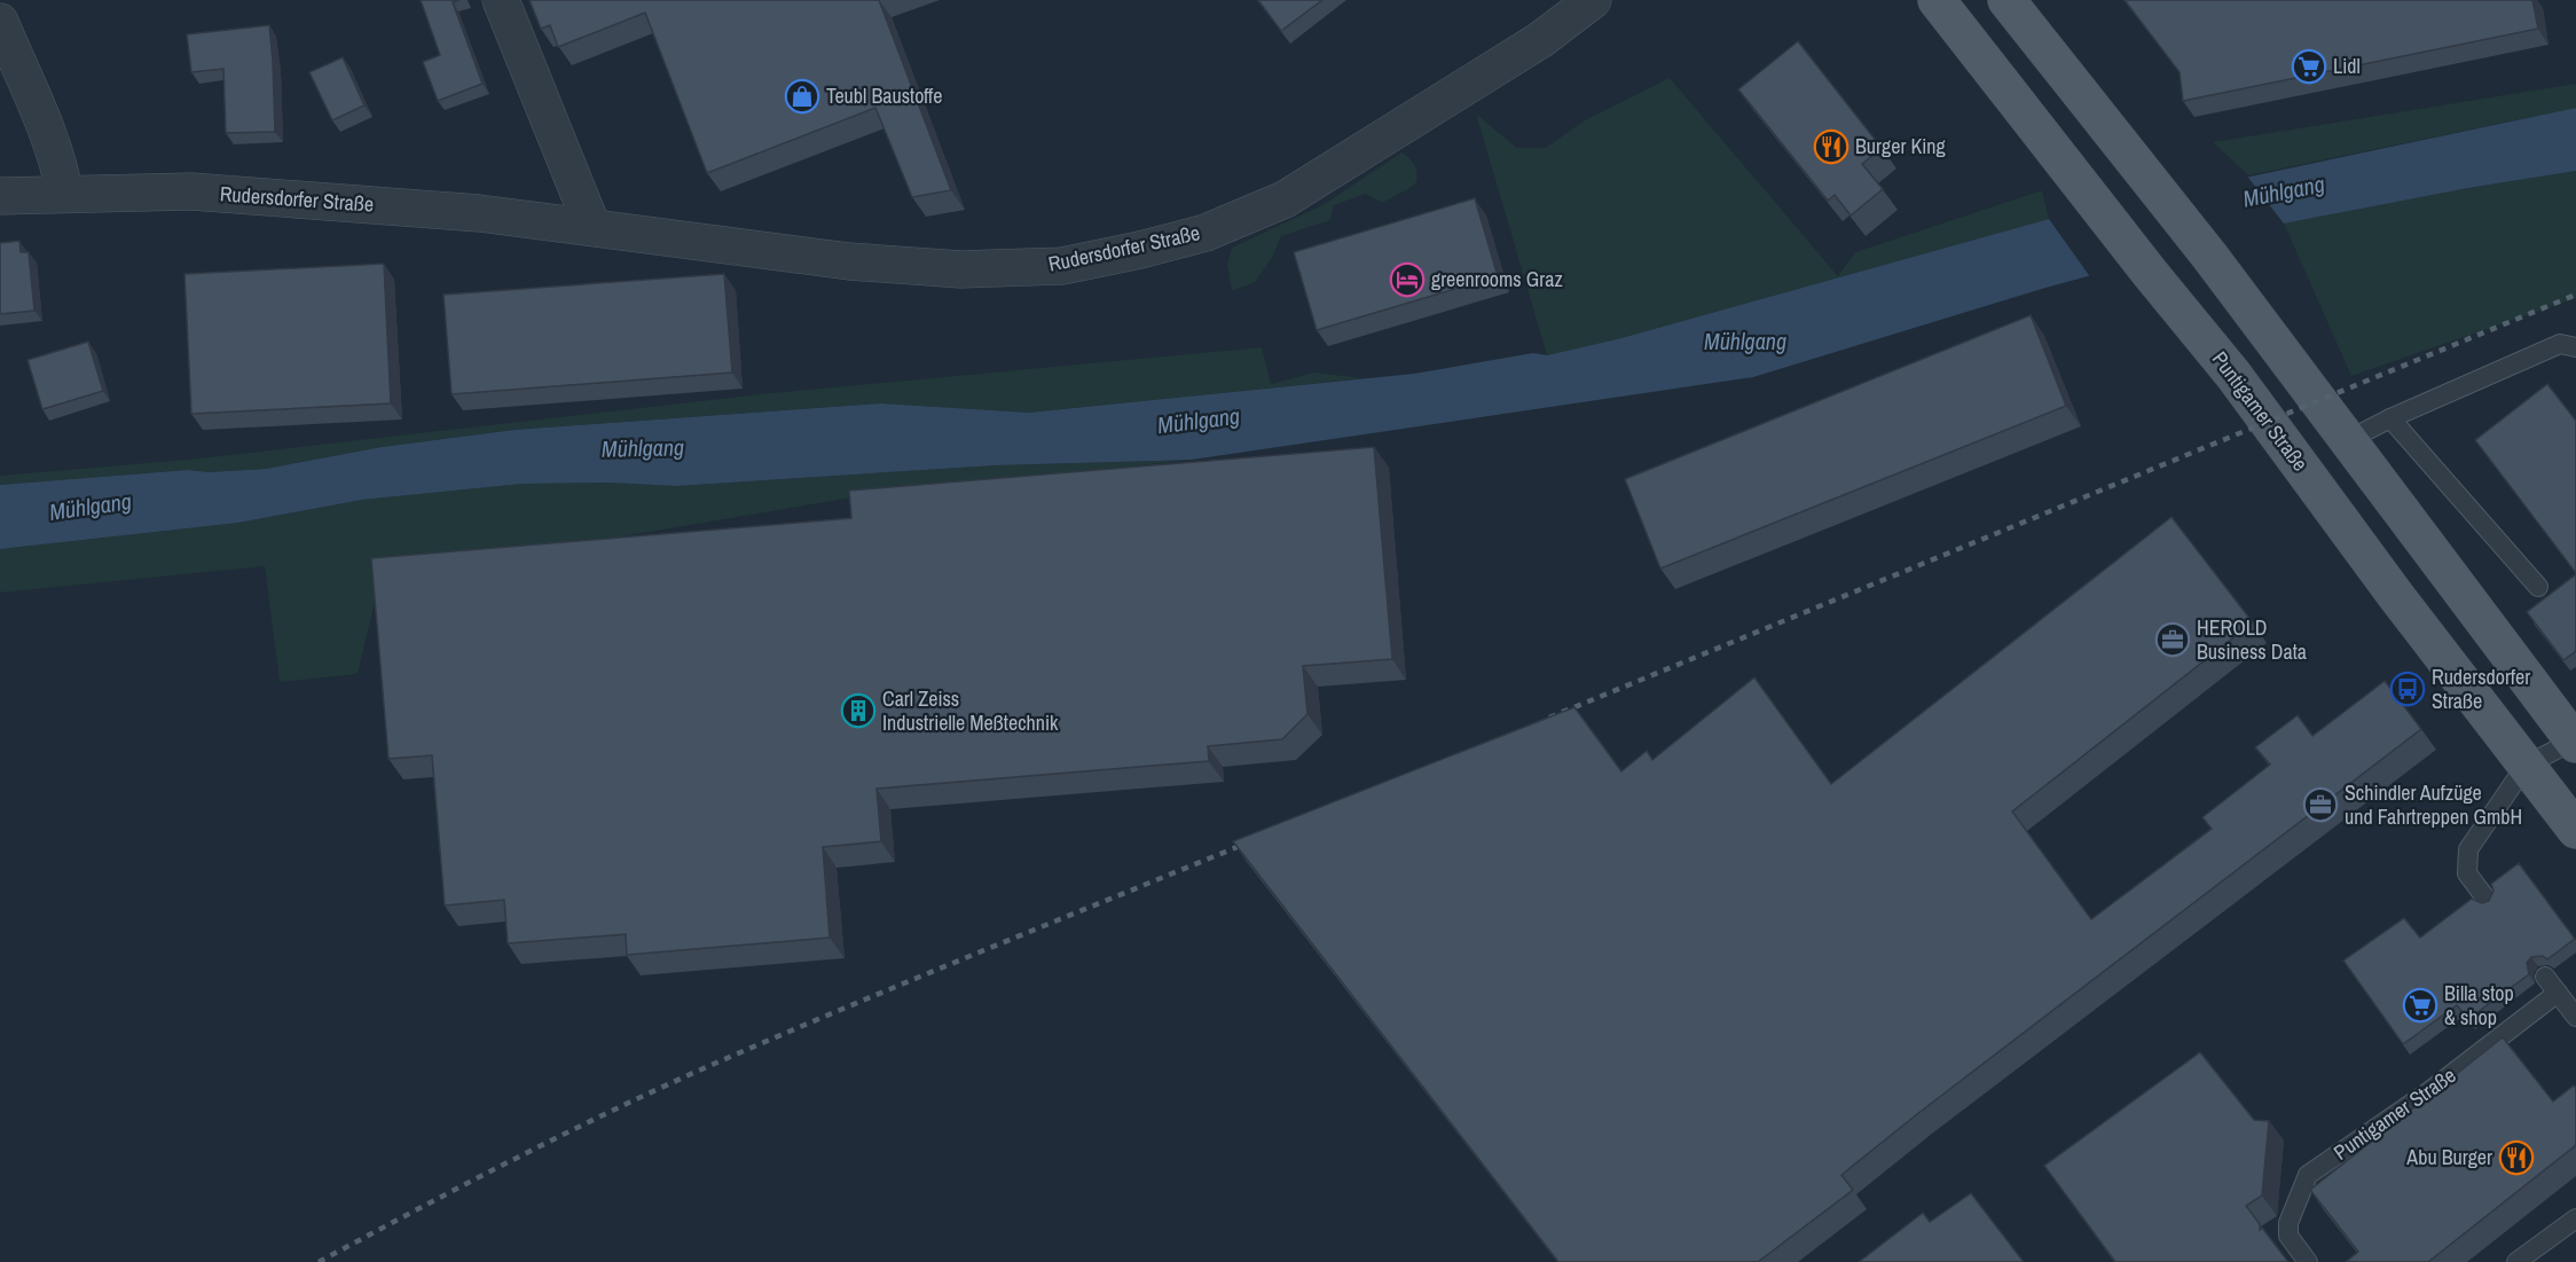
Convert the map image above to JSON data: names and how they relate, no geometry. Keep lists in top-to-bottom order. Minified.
{"streets":{"main road":["Puntigamer Straße"],"street":["Rudersdorfer Straße"]},"water":["Mühlgang"],"places":{"supermarket":["Lidl","Billa stop & shop"],"shop":["Teubl Baustoffe"],"restaurant":["Burger King","Abu Burger"],"hotel":["greenrooms Graz"],"office":["HEROLD Business Data","Schindler Aufzüge und Fahrtreppen GmbH"],"bus stop":["Rudersdorfer Straße"],"building":["Carl Zeiss Industrielle Meßtechnik"]}}
